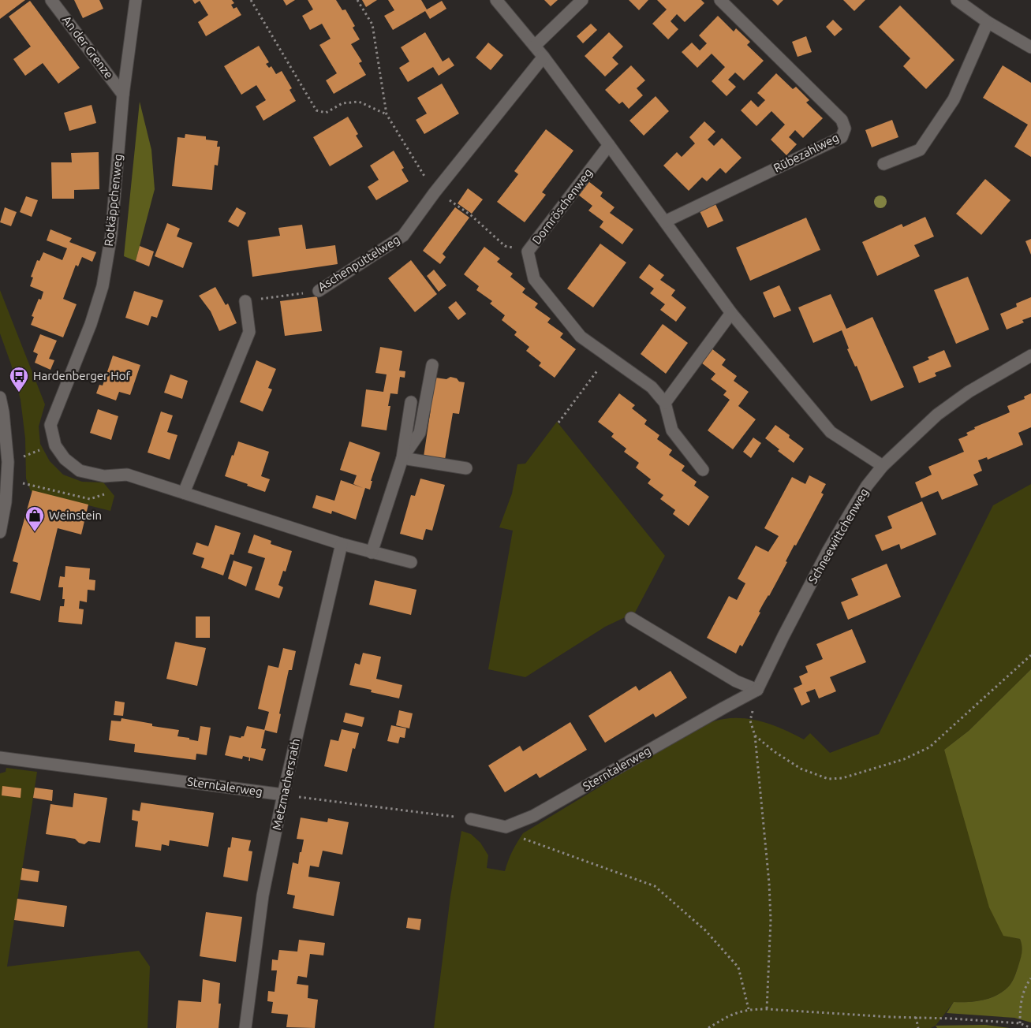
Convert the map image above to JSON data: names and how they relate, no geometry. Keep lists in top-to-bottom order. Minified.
{"streets":{"street":["An der Grenze","Rübezahlweg","Rotkäppchenweg","Dornröschenweg","Aschenputtelweg","Schneewittchenweg","Sterntalerweg","Metzmachersrath"]},"crossings":[["An der Grenze","Rotkäppchenweg"],["Schneewittchenweg","Sterntalerweg"],["Sterntalerweg","Metzmachersrath"]],"places":{"bus stop":["Hardenberger Hof"],"shop":["Weinstein"]}}
